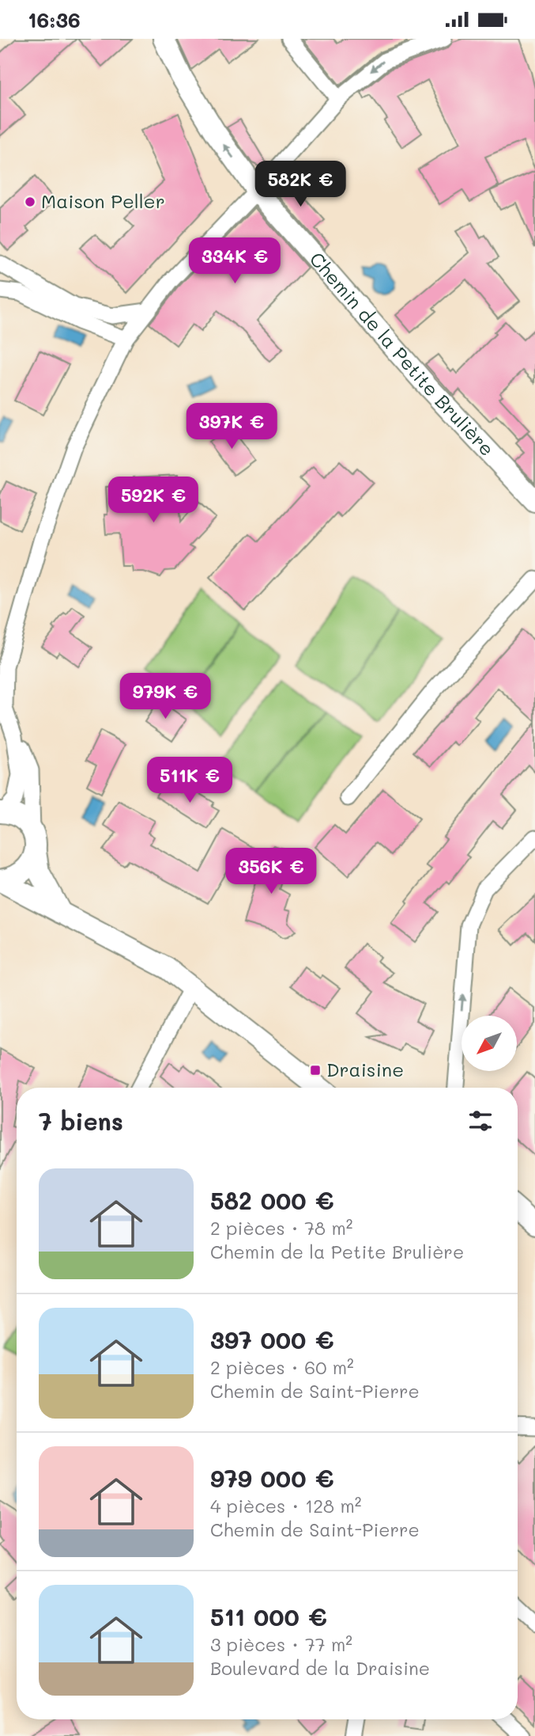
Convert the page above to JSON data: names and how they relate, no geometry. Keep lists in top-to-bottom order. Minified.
{"streets":{"street":["Chemin de la Petite Brulière"]},"places":{"other":["Maison Peller"],"transit":["Draisine"]},"north":"bottom left","page":{"status":"16:36","price":["582K €","334K €","397K €","592K €","979K €","511K €","356K €"],"heading":"7 biens","list":[{"name":"582 000 €","note":"2 pièces · 78 m² · Chemin de la Petite Brulière"},{"name":"397 000 €","note":"2 pièces · 60 m² · Chemin de Saint-Pierre"},{"name":"979 000 €","note":"4 pièces · 128 m² · Chemin de Saint-Pierre"},{"name":"511 000 €","note":"3 pièces · 77 m² · Boulevard de la Draisine"}]}}
